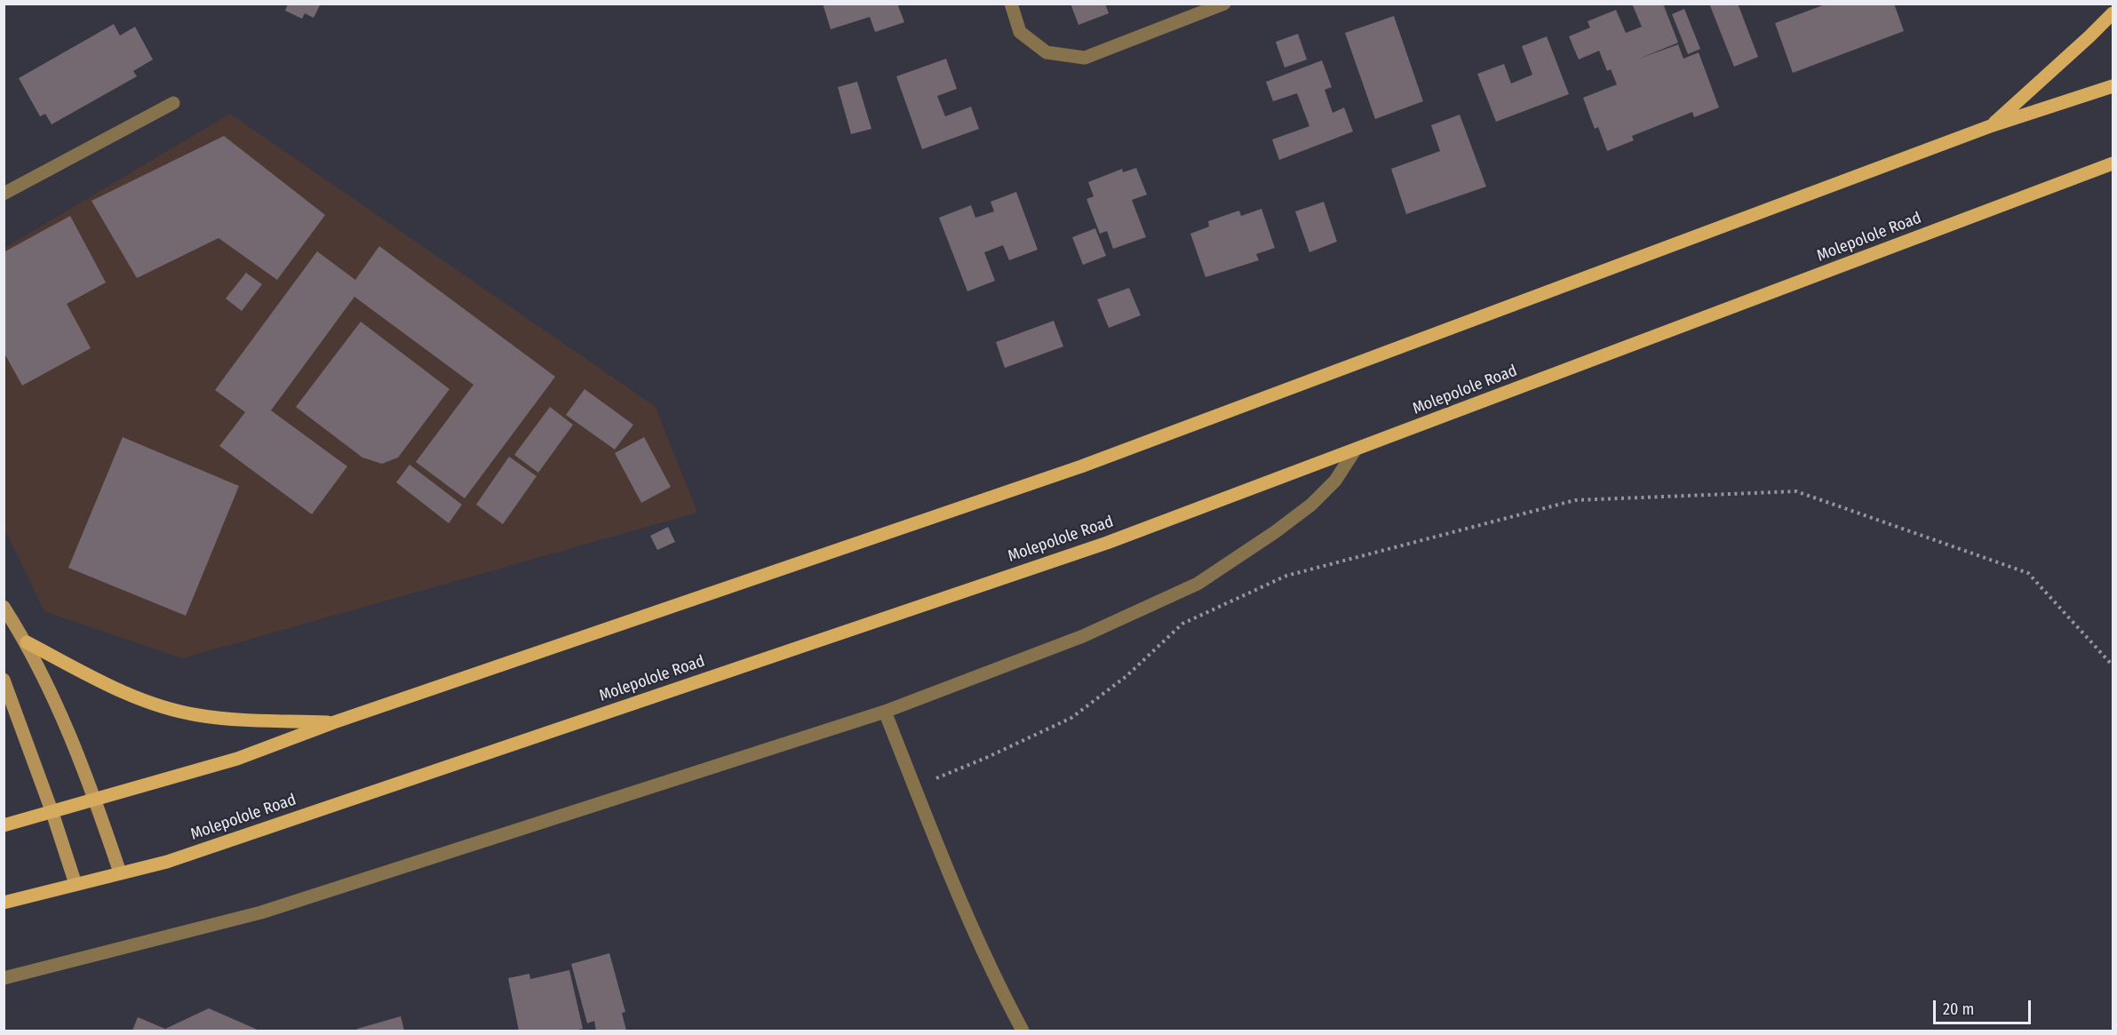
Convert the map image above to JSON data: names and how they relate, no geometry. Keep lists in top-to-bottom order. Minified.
{"streets":{"main road":["Molepolole Road"]},"scale_bar":"20 m"}
